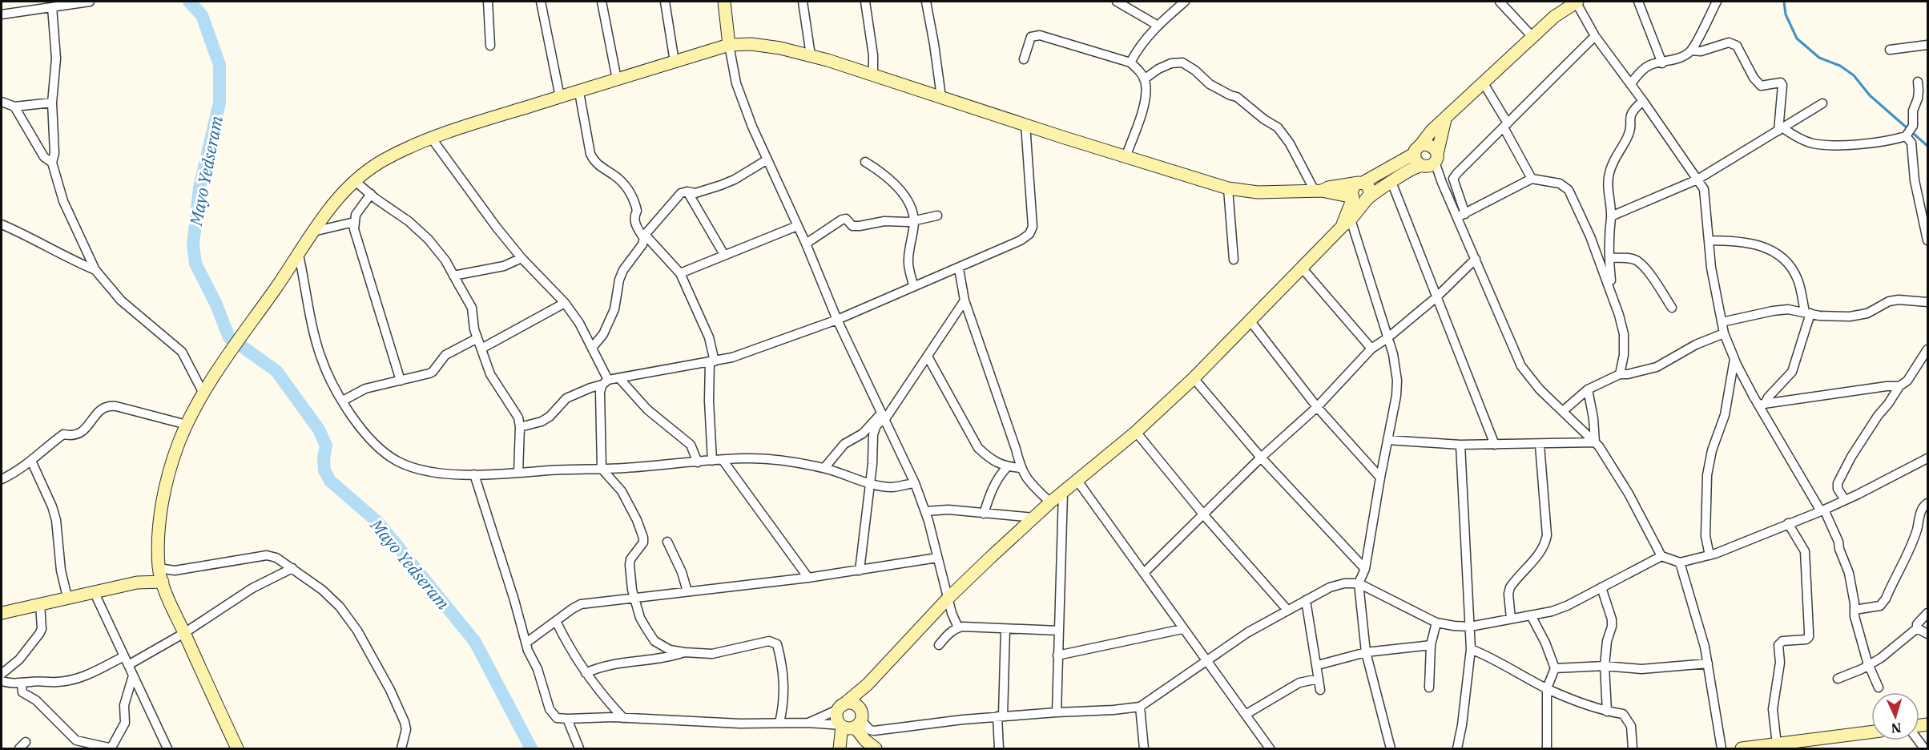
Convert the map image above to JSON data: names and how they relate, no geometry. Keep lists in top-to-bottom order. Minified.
{"water":["Mayo Yedseram"],"north":"bottom"}
